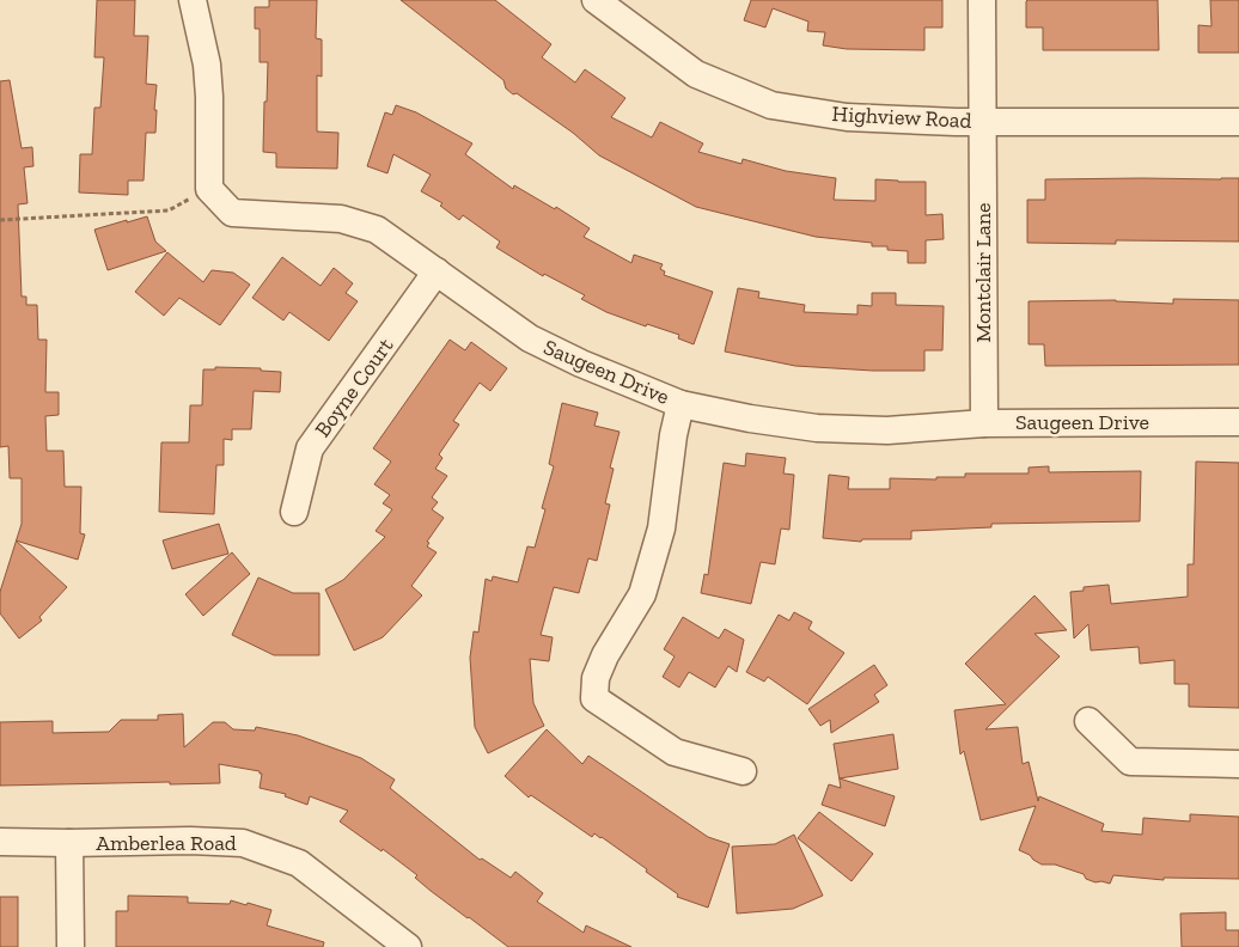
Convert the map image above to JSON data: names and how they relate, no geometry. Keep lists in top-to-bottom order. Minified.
{"streets":{"street":["Highview Road","Montclair Lane","Saugeen Drive","Boyne Court","Amberlea Road"]},"crossings":[["Highview Road","Montclair Lane"],["Montclair Lane","Saugeen Drive"],["Saugeen Drive","Boyne Court"]]}
